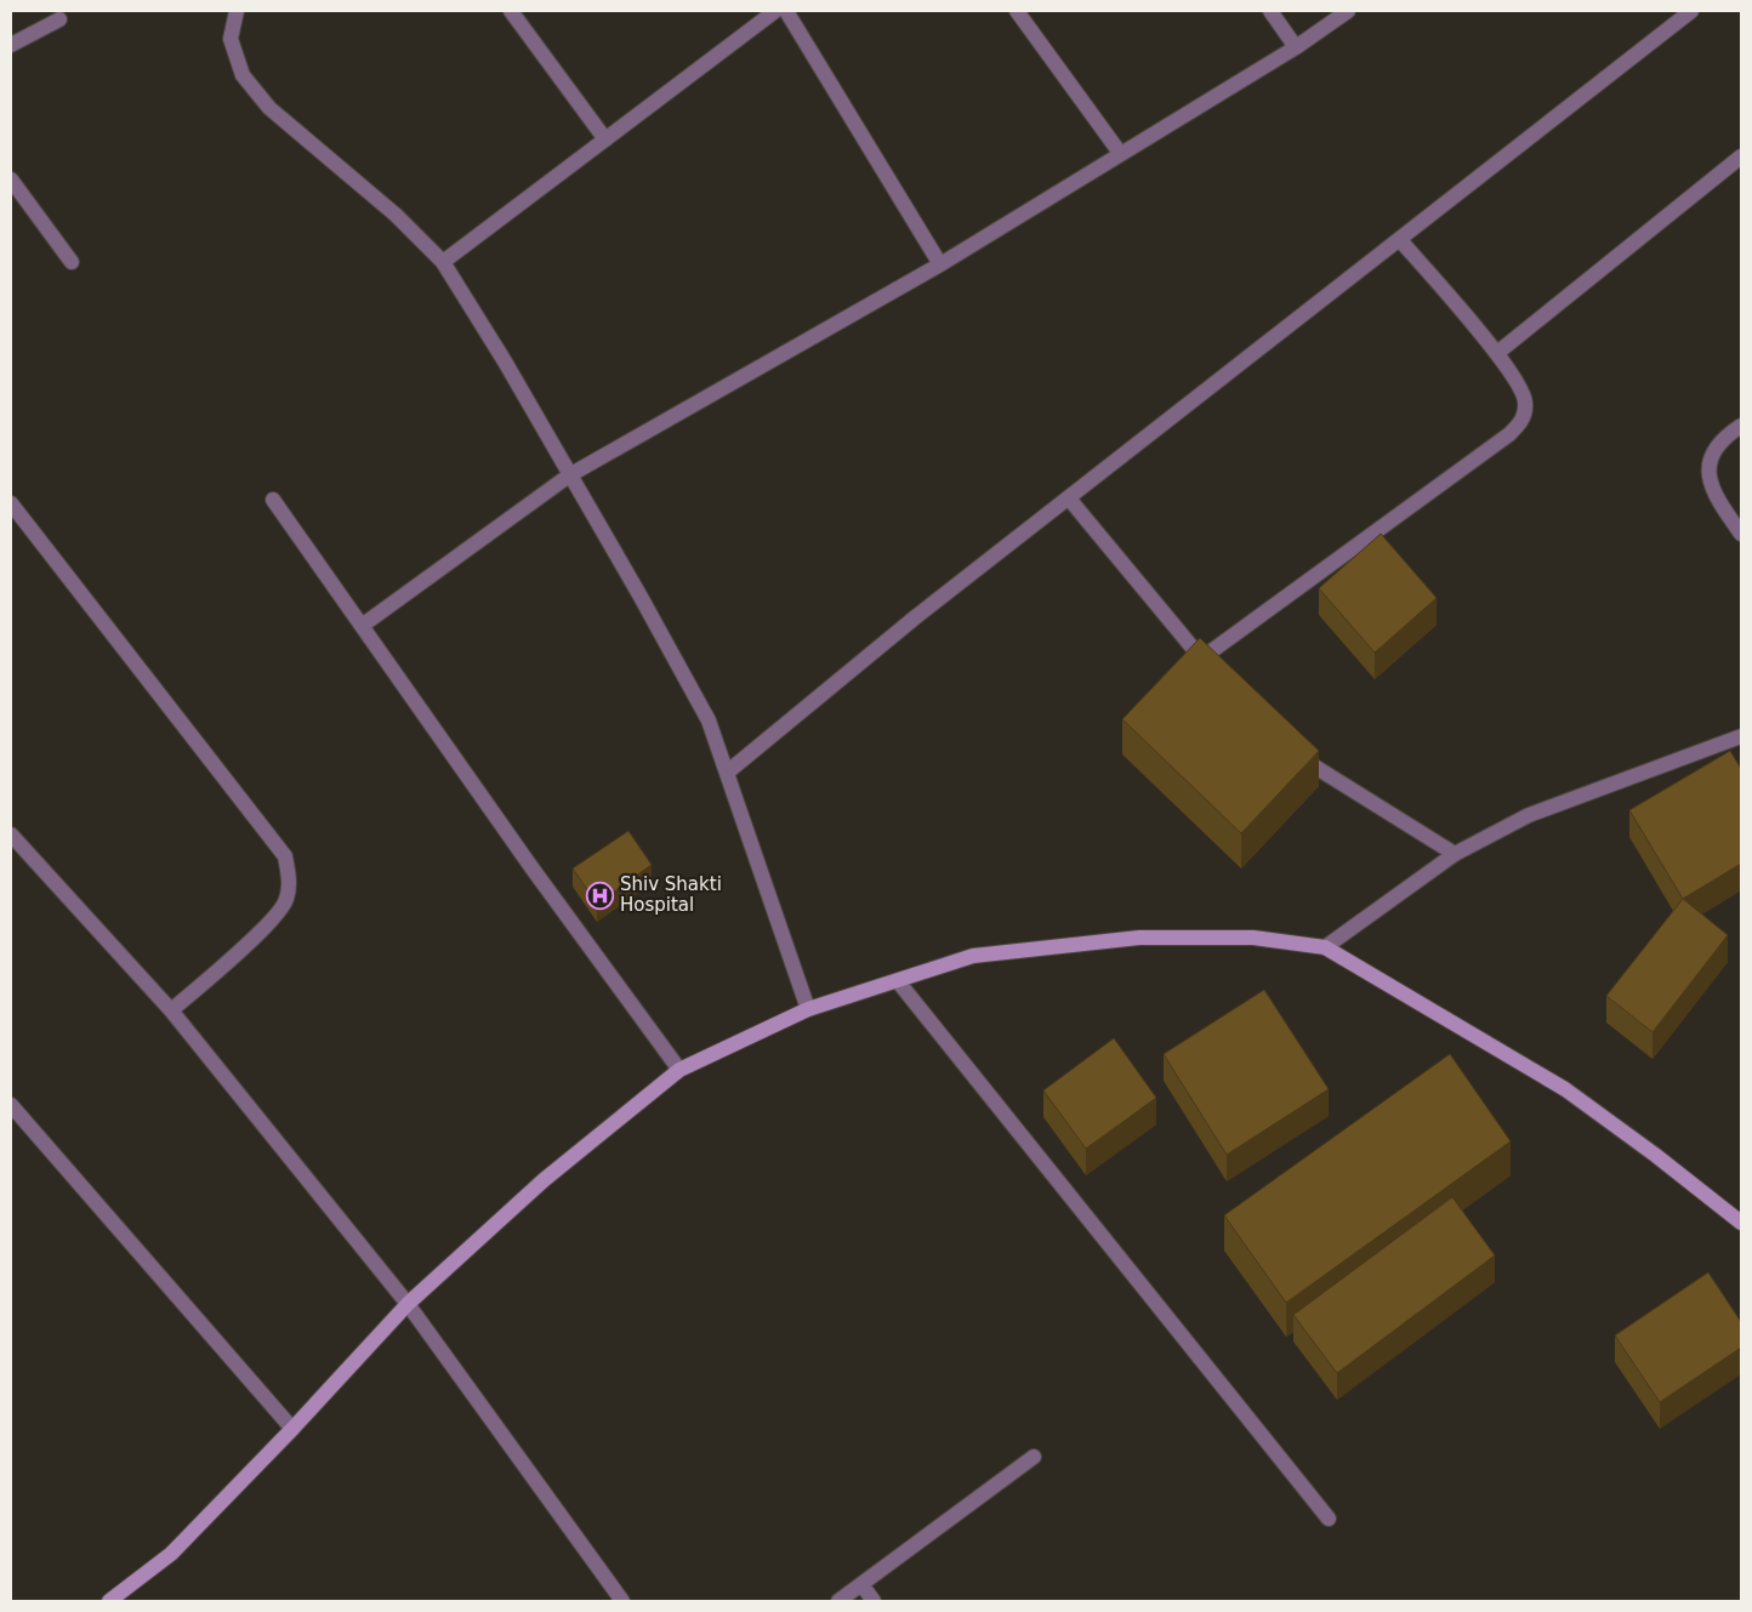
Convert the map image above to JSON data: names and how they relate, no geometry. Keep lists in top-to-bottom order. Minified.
{"places":{"hospital":["Shiv Shakti Hospital"]}}
